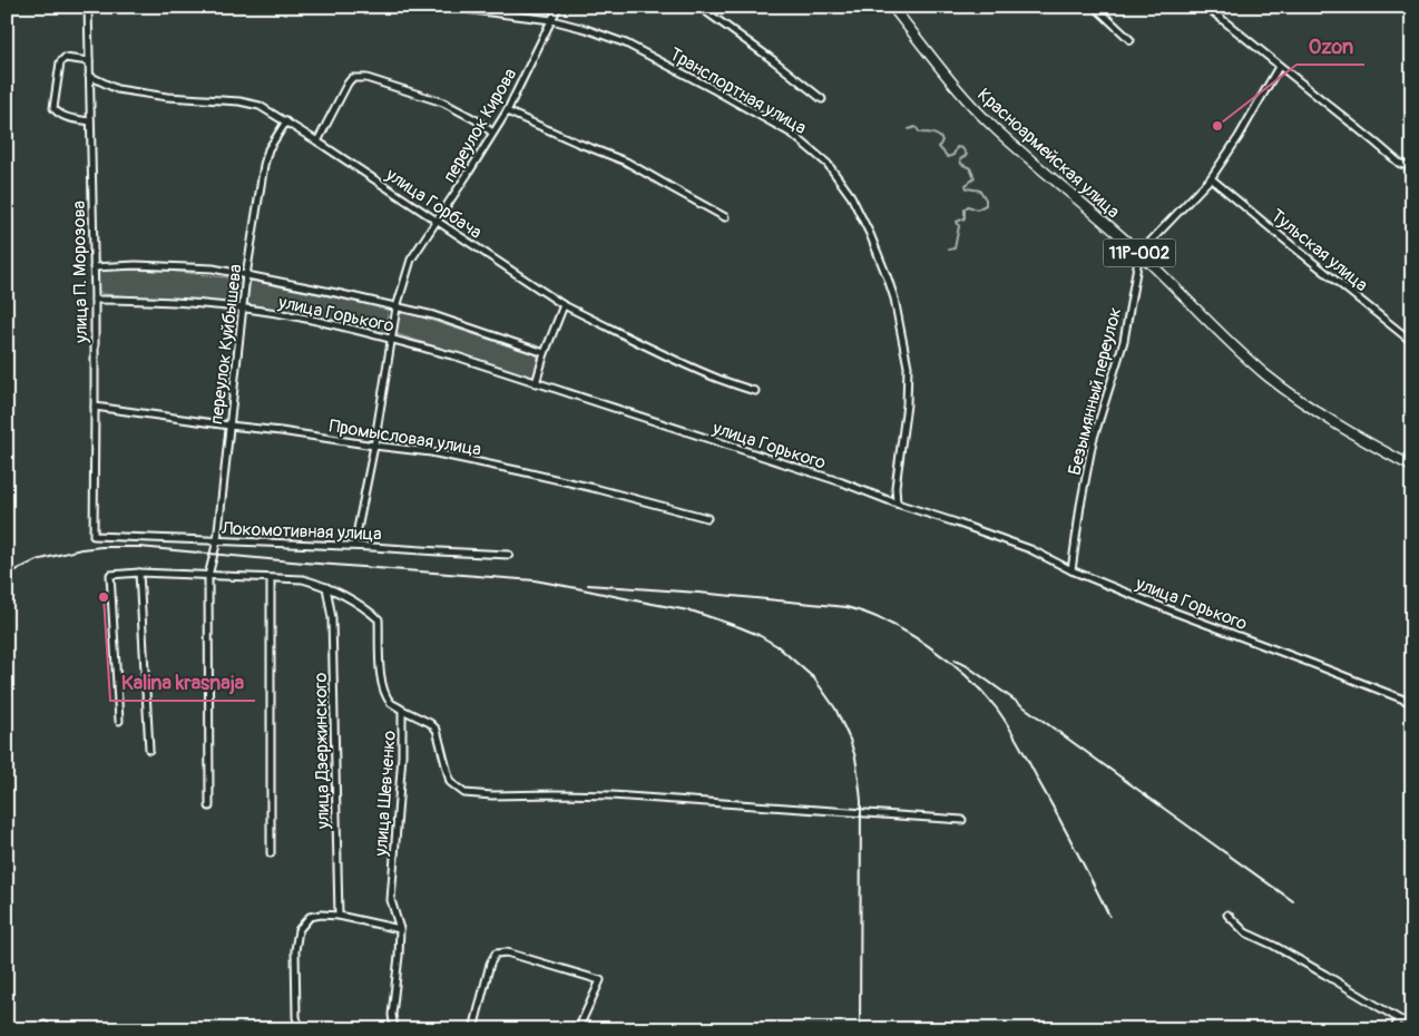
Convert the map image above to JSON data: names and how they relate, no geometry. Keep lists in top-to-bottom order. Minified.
{"streets":{"main road":["Красноармейская улица","11Р-002"],"street":["Транспортная улица","переулок Кирова","улица Горбача","Тульская улица","улица П. Морозова","улица Горького","переулок Куйбышева","Безымянный переулок","Промысловая улица","Локомотивная улица","улица Дзержинского","улица Шевченко"]},"crossings":[["Транспортная улица","переулок Кирова"],["Транспортная улица","улица Горького"],["переулок Кирова","улица Горбача"],["переулок Кирова","улица Горького"],["переулок Кирова","Промысловая улица"],["переулок Кирова","Локомотивная улица"],["Красноармейская улица","Безымянный переулок"],["улица Горбача","улица П. Морозова"],["улица Горбача","переулок Куйбышева"],["улица П. Морозова","улица Горького"],["улица П. Морозова","Промысловая улица"],["улица П. Морозова","Локомотивная улица"],["улица Горького","переулок Куйбышева"],["улица Горького","Безымянный переулок"],["переулок Куйбышева","Промысловая улица"],["переулок Куйбышева","Локомотивная улица"],["улица Дзержинского","улица Шевченко"]],"places":["Ozon","Kalina krasnaja"]}
